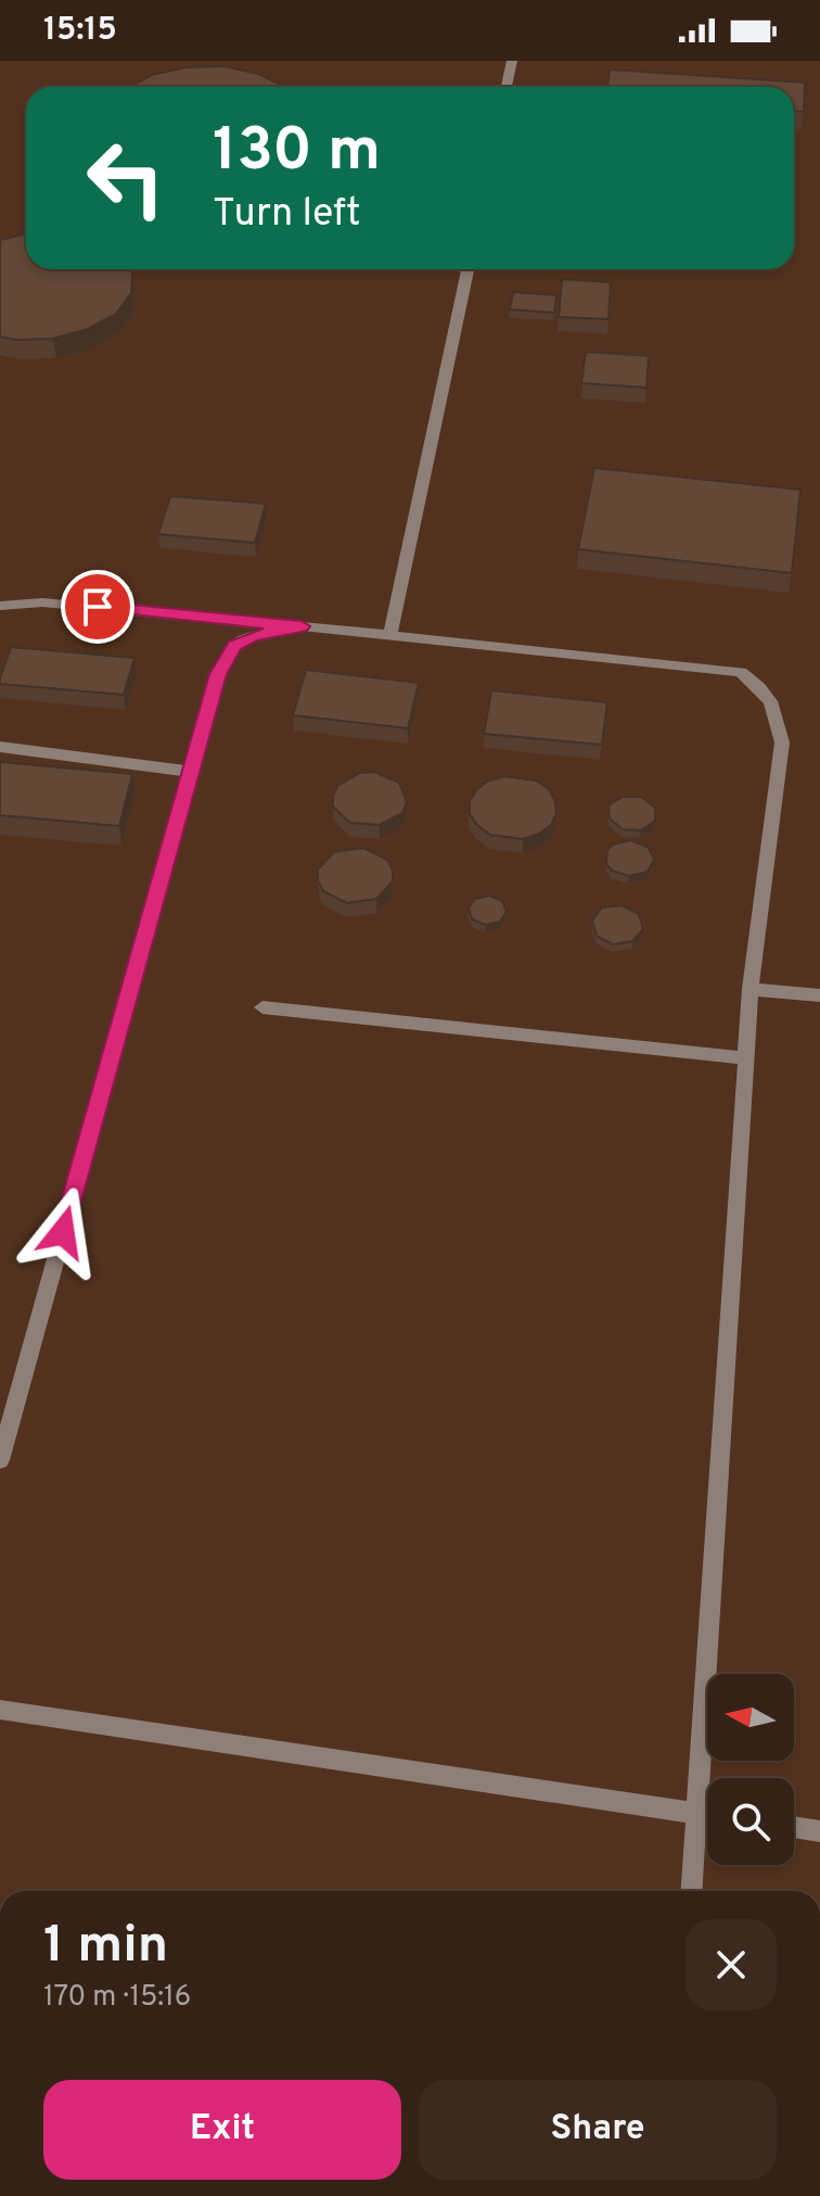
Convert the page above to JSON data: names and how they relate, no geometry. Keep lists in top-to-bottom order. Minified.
{"north":"left","page":{"status":"15:15","turn":["130 m","Turn left"],"heading":["1 min","170 m · 15:16"],"buttons":["Exit","Share"]}}
